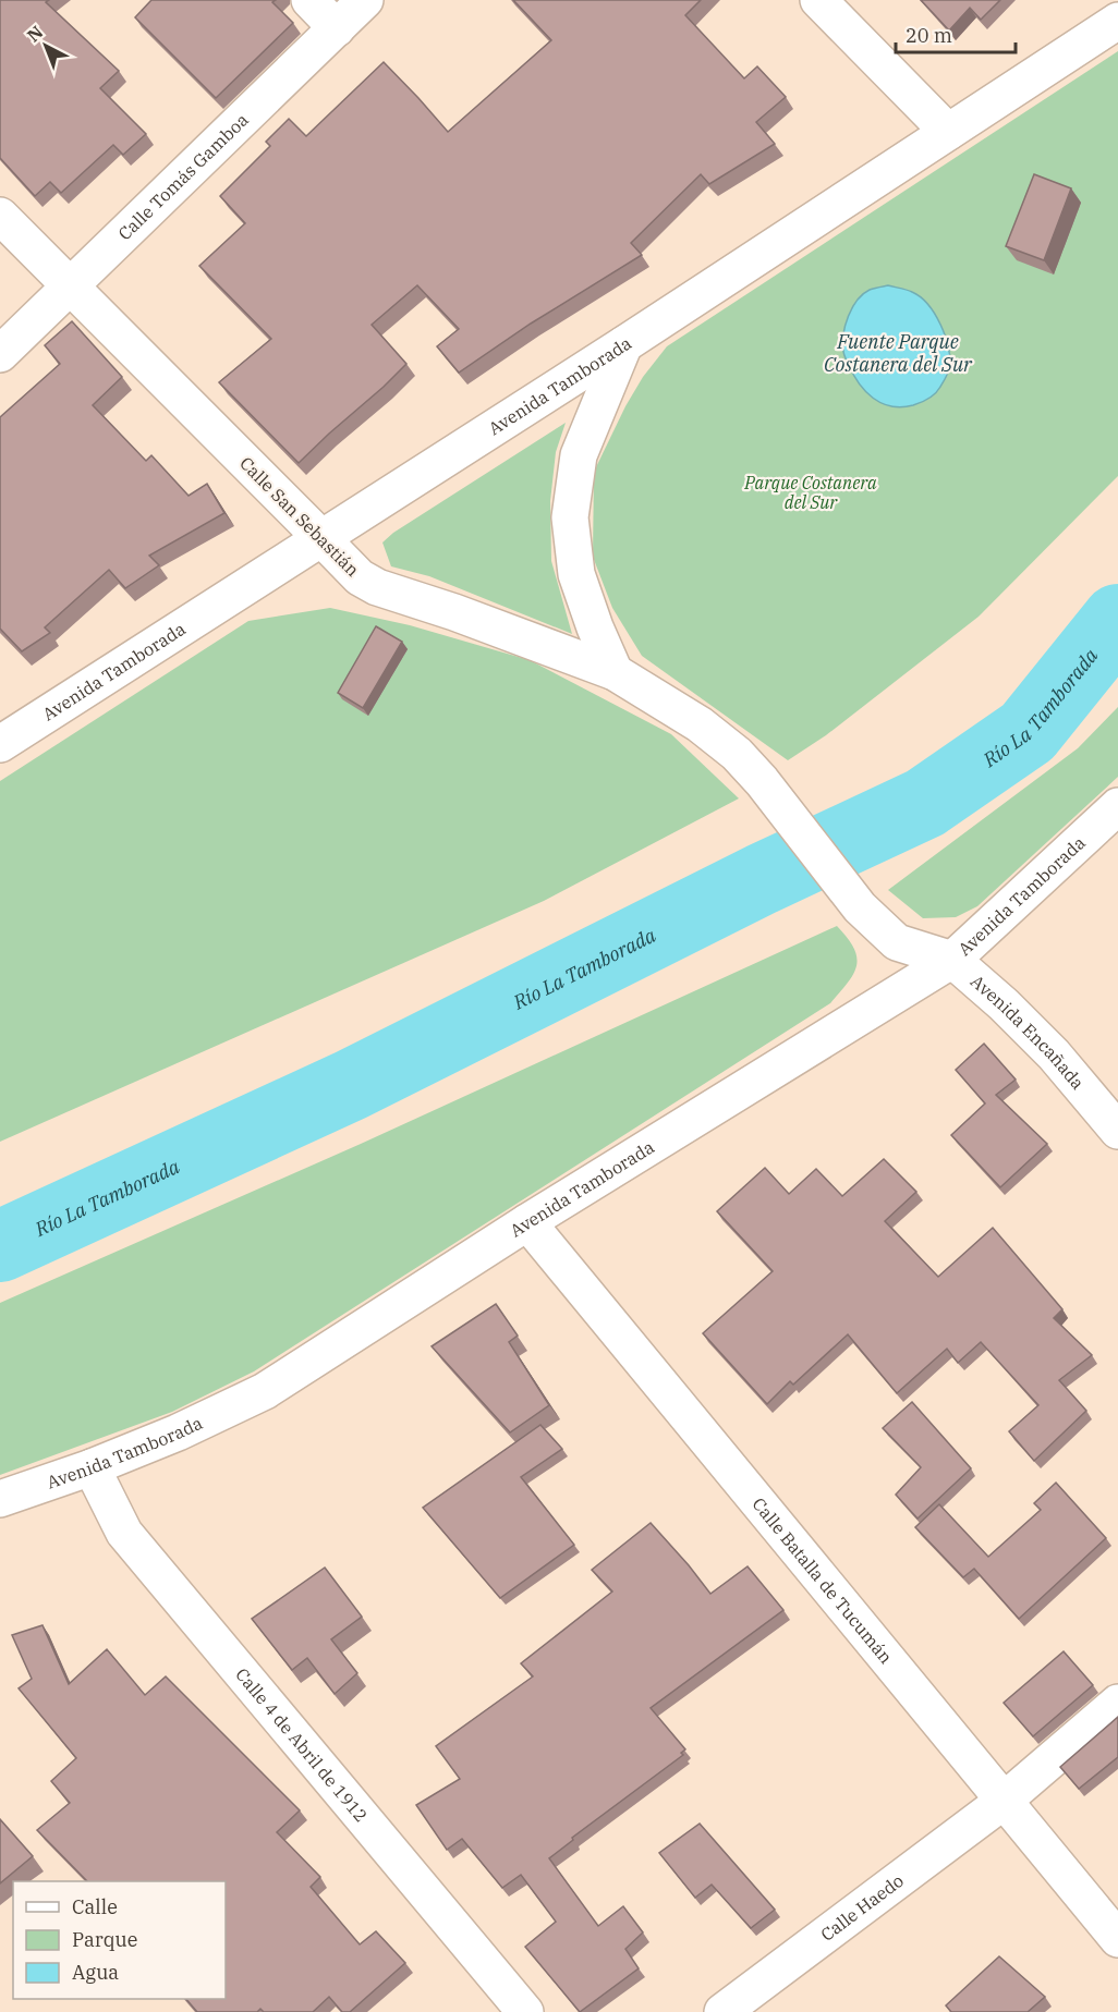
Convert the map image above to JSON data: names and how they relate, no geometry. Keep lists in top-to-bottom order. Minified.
{"streets":{"main road":["Calle Tomás Gamboa","Avenida Tamborada","Calle San Sebastián","Avenida Encañada","Calle Batalla de Tucumán","Calle 4 de Abril de 1912","Calle Haedo"]},"crossings":[["Calle Tomás Gamboa","Calle San Sebastián"],["Avenida Tamborada","Calle San Sebastián"],["Avenida Tamborada","Avenida Encañada"],["Avenida Tamborada","Calle Batalla de Tucumán"],["Avenida Tamborada","Calle 4 de Abril de 1912"],["Calle San Sebastián","Avenida Encañada"],["Calle Batalla de Tucumán","Calle Haedo"]],"water":["Fuente Parque Costanera del Sur","Río La Tamborada"],"parks":["Parque Costanera del Sur"],"legend":["Calle","Parque","Agua"],"scale_bar":"20 m","north":"top left"}
